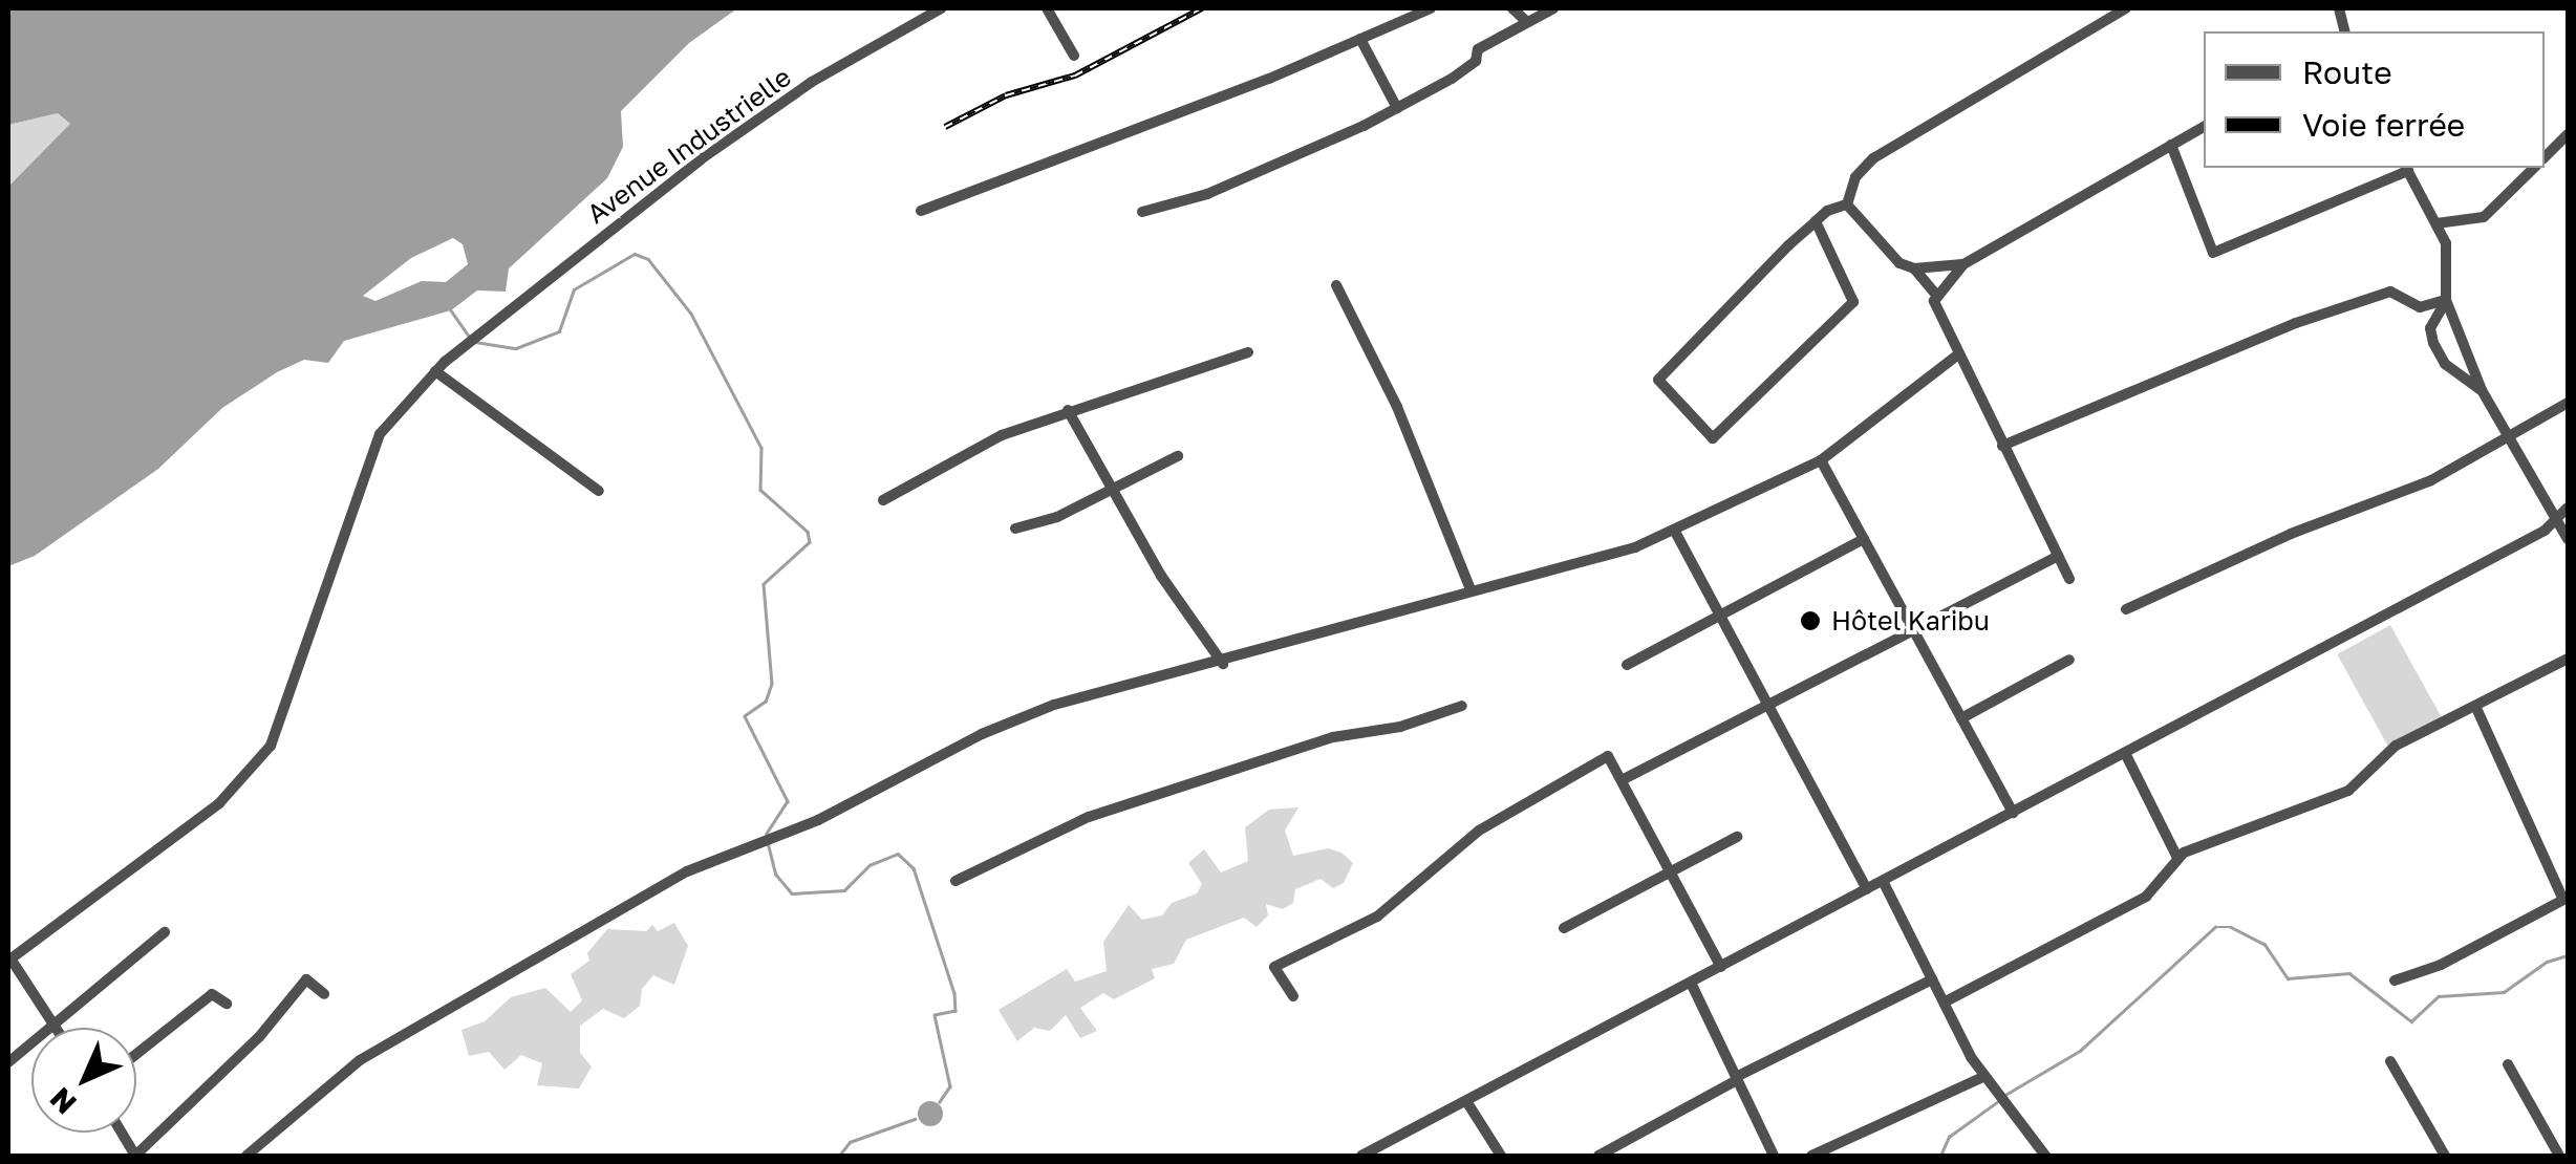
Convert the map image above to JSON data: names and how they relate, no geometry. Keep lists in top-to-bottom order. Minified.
{"streets":{"street":["Avenue Industrielle"]},"places":["Hôtel Karibu"],"legend":["Route","Voie ferrée"],"north":"bottom left"}
